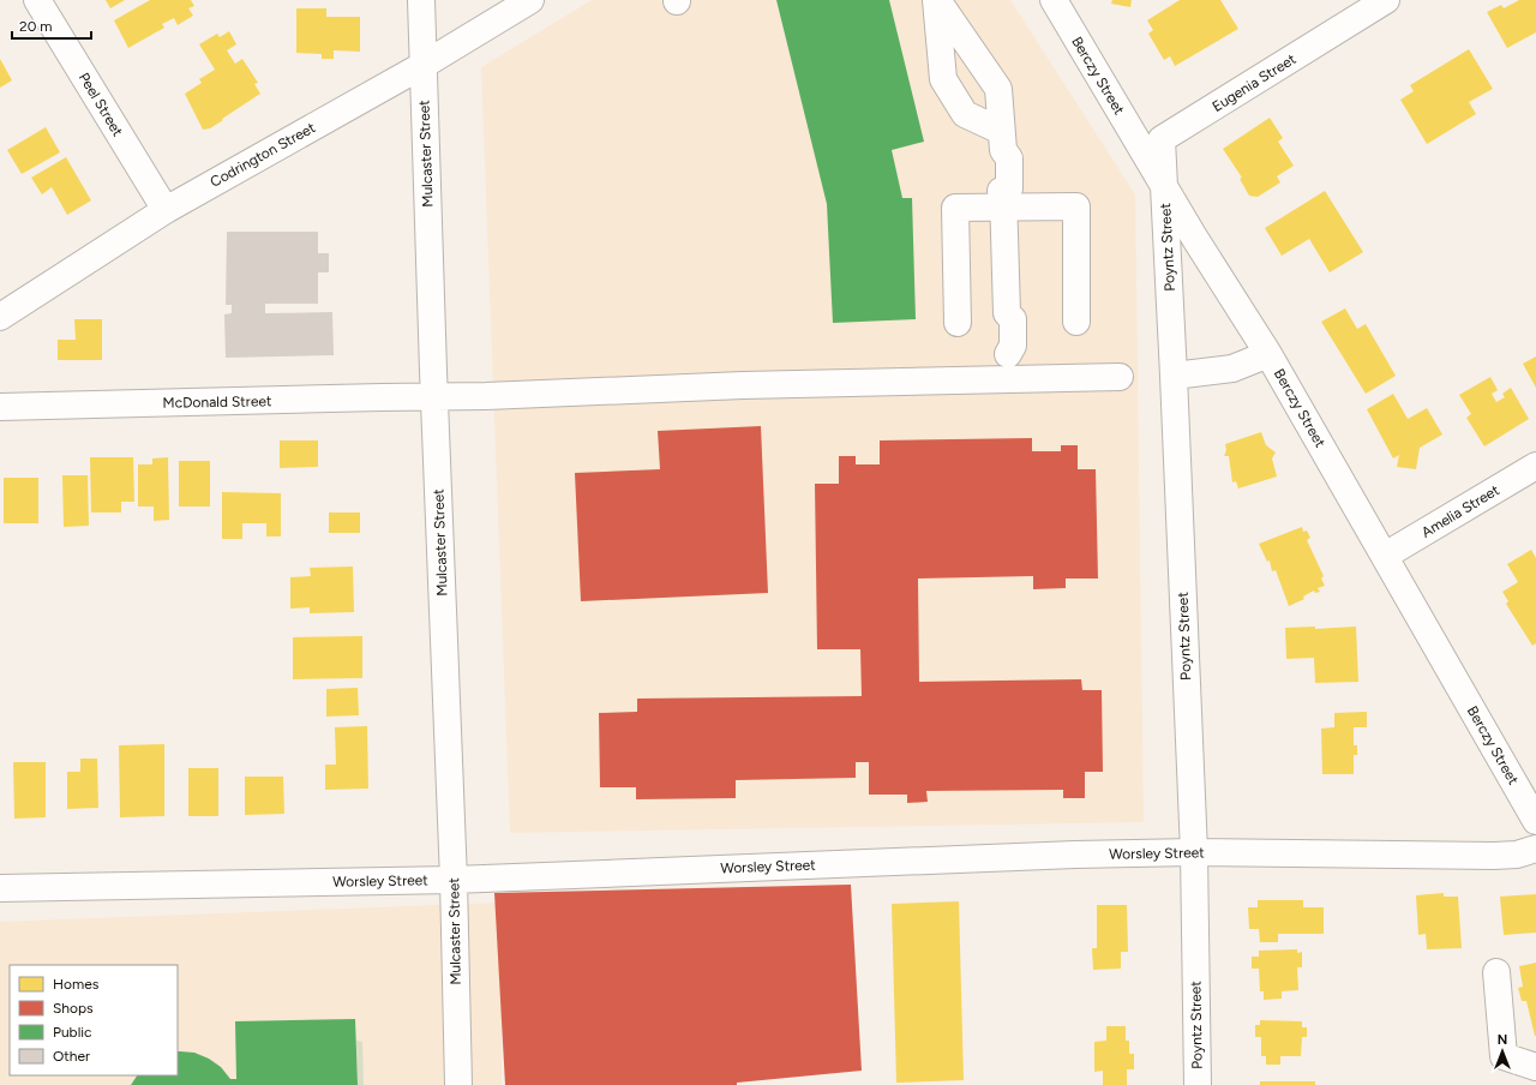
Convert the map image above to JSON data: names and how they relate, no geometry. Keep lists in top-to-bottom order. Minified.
{"streets":{"street":["Berczy Street","Eugenia Street","Peel Street","Mulcaster Street","Codrington Street","Poyntz Street","McDonald Street","Amelia Street","Worsley Street"]},"crossings":[["Berczy Street","Eugenia Street"],["Berczy Street","Poyntz Street"],["Berczy Street","Amelia Street"],["Eugenia Street","Poyntz Street"],["Peel Street","Codrington Street"],["Mulcaster Street","Codrington Street"],["Mulcaster Street","McDonald Street"],["Mulcaster Street","Worsley Street"],["Poyntz Street","Worsley Street"]],"legend":["Homes","Shops","Public","Other"],"scale_bar":"20 m","north":"top"}
